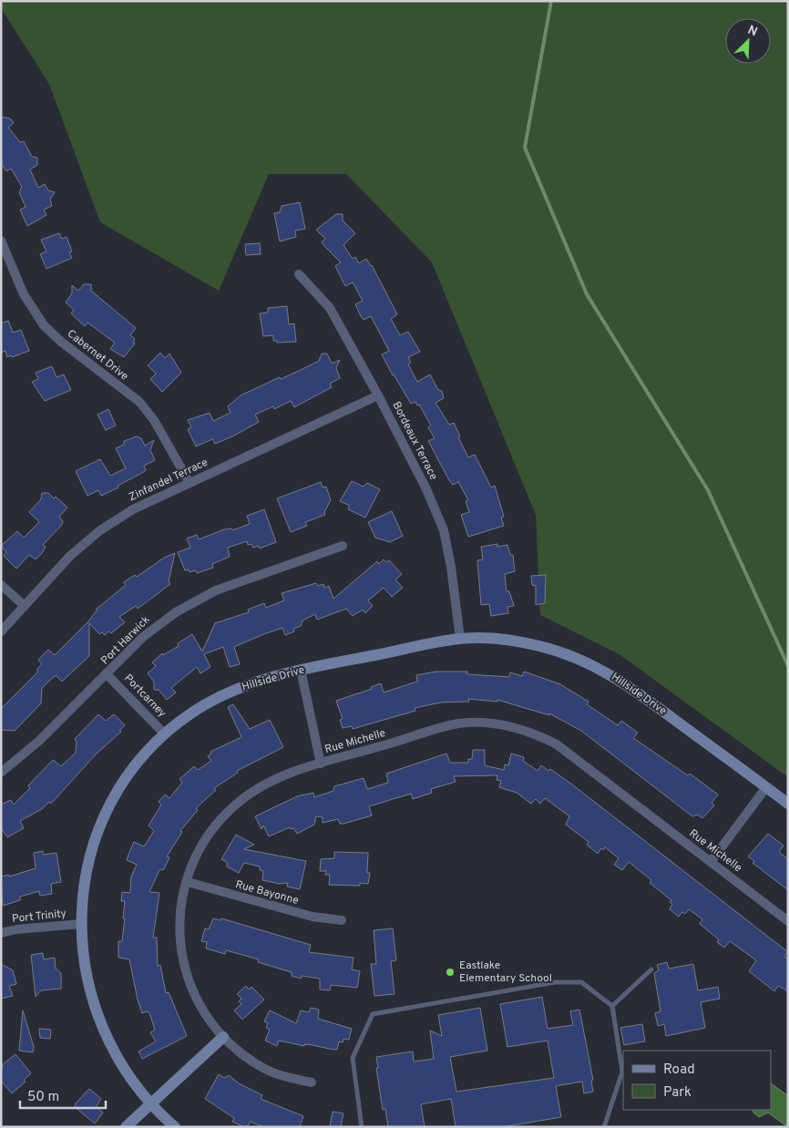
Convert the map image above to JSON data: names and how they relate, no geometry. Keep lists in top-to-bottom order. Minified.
{"streets":{"street":["Cabernet Drive","Bordeaux Terrace","Zinfandel Terrace","Port Harwick","Hillside Drive","Portcarney","Rue Michelle","Rue Bayonne","Port Trinity"]},"crossings":[["Cabernet Drive","Zinfandel Terrace"],["Bordeaux Terrace","Zinfandel Terrace"],["Bordeaux Terrace","Hillside Drive"],["Port Harwick","Portcarney"],["Hillside Drive","Portcarney"],["Hillside Drive","Port Trinity"],["Rue Michelle","Rue Bayonne"]],"places":["Eastlake Elementary School"],"legend":["Road","Park"],"scale_bar":"50 m","north":"top right"}
